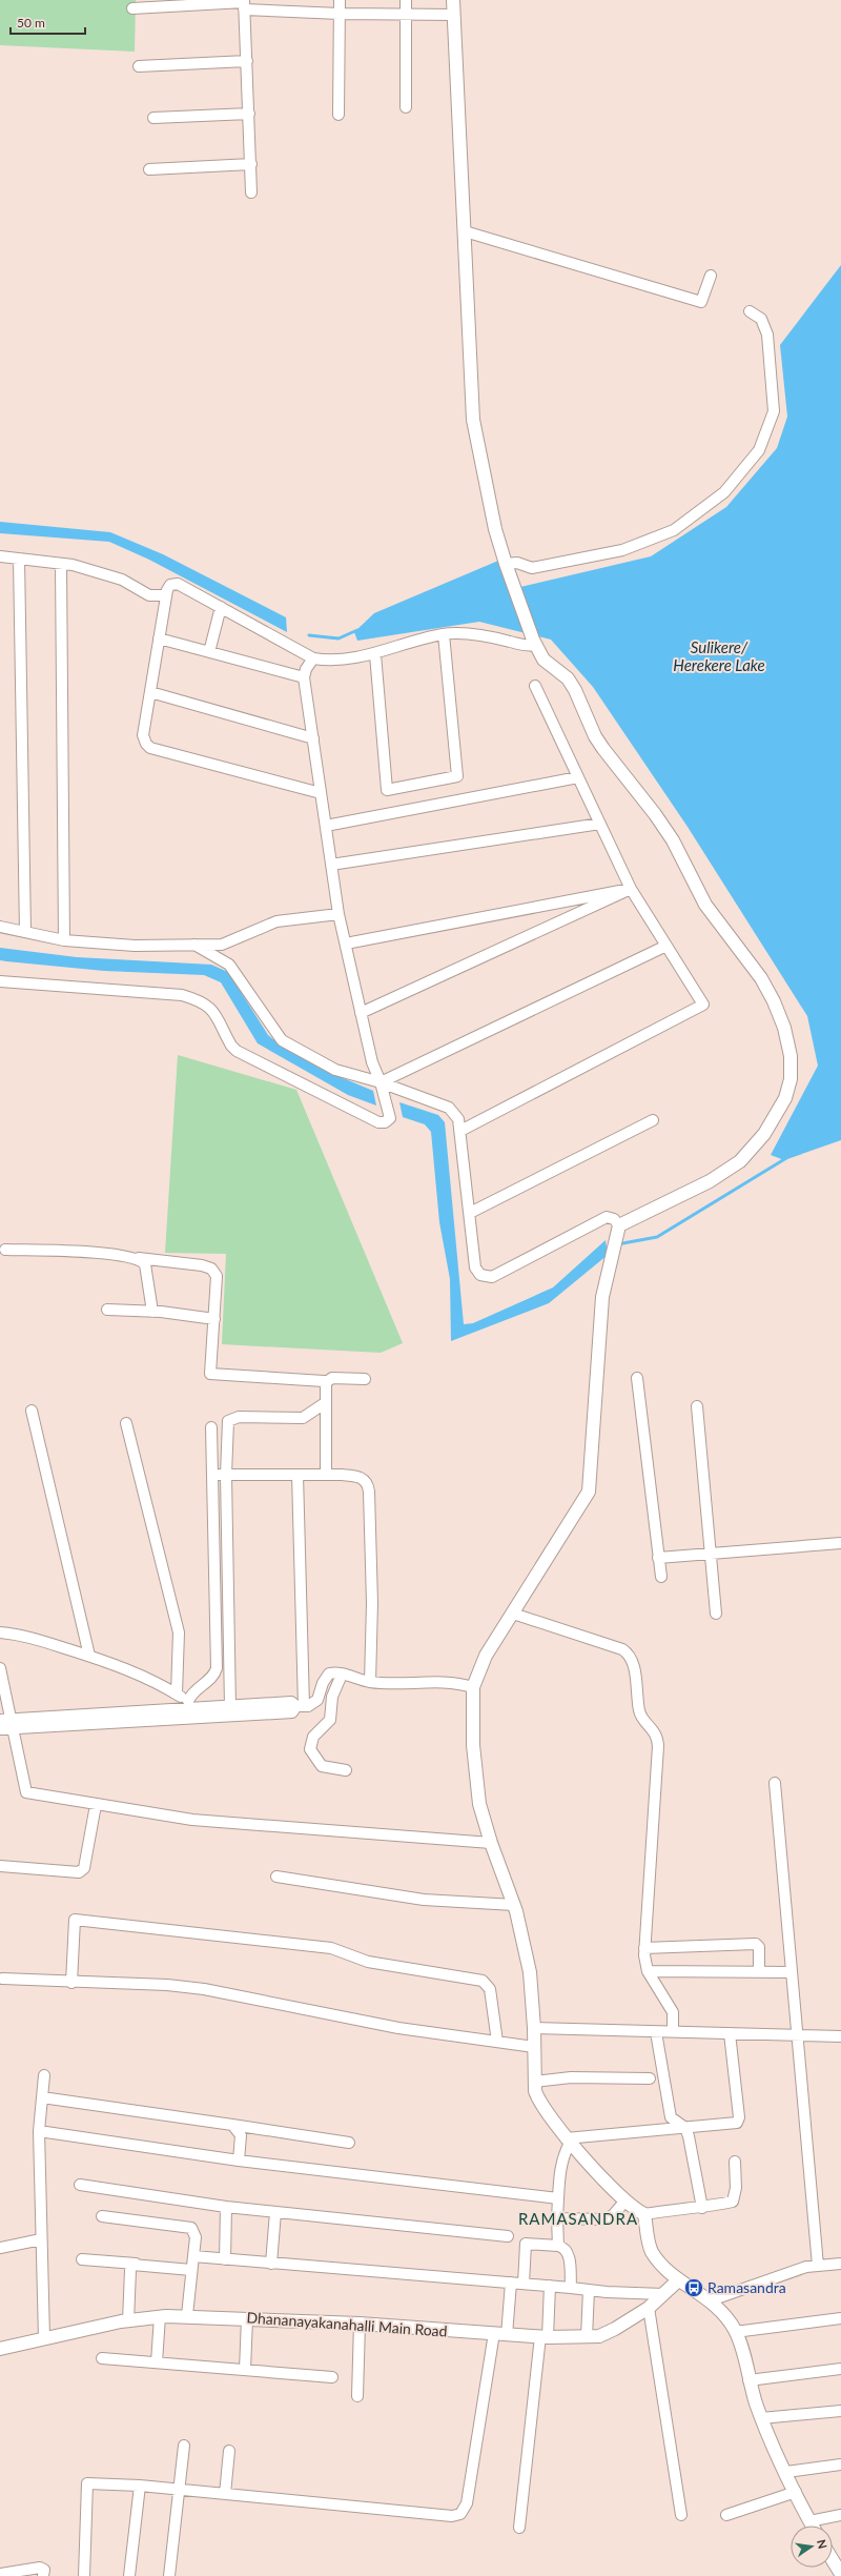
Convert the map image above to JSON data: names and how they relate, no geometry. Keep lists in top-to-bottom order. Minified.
{"streets":{"street":["Dhananayakanahalli Main Road"]},"districts":["RAMASANDRA"],"water":["Sulikere/ Herekere Lake"],"places":{"bus stop":["Ramasandra"]},"scale_bar":"50 m","north":"right"}
